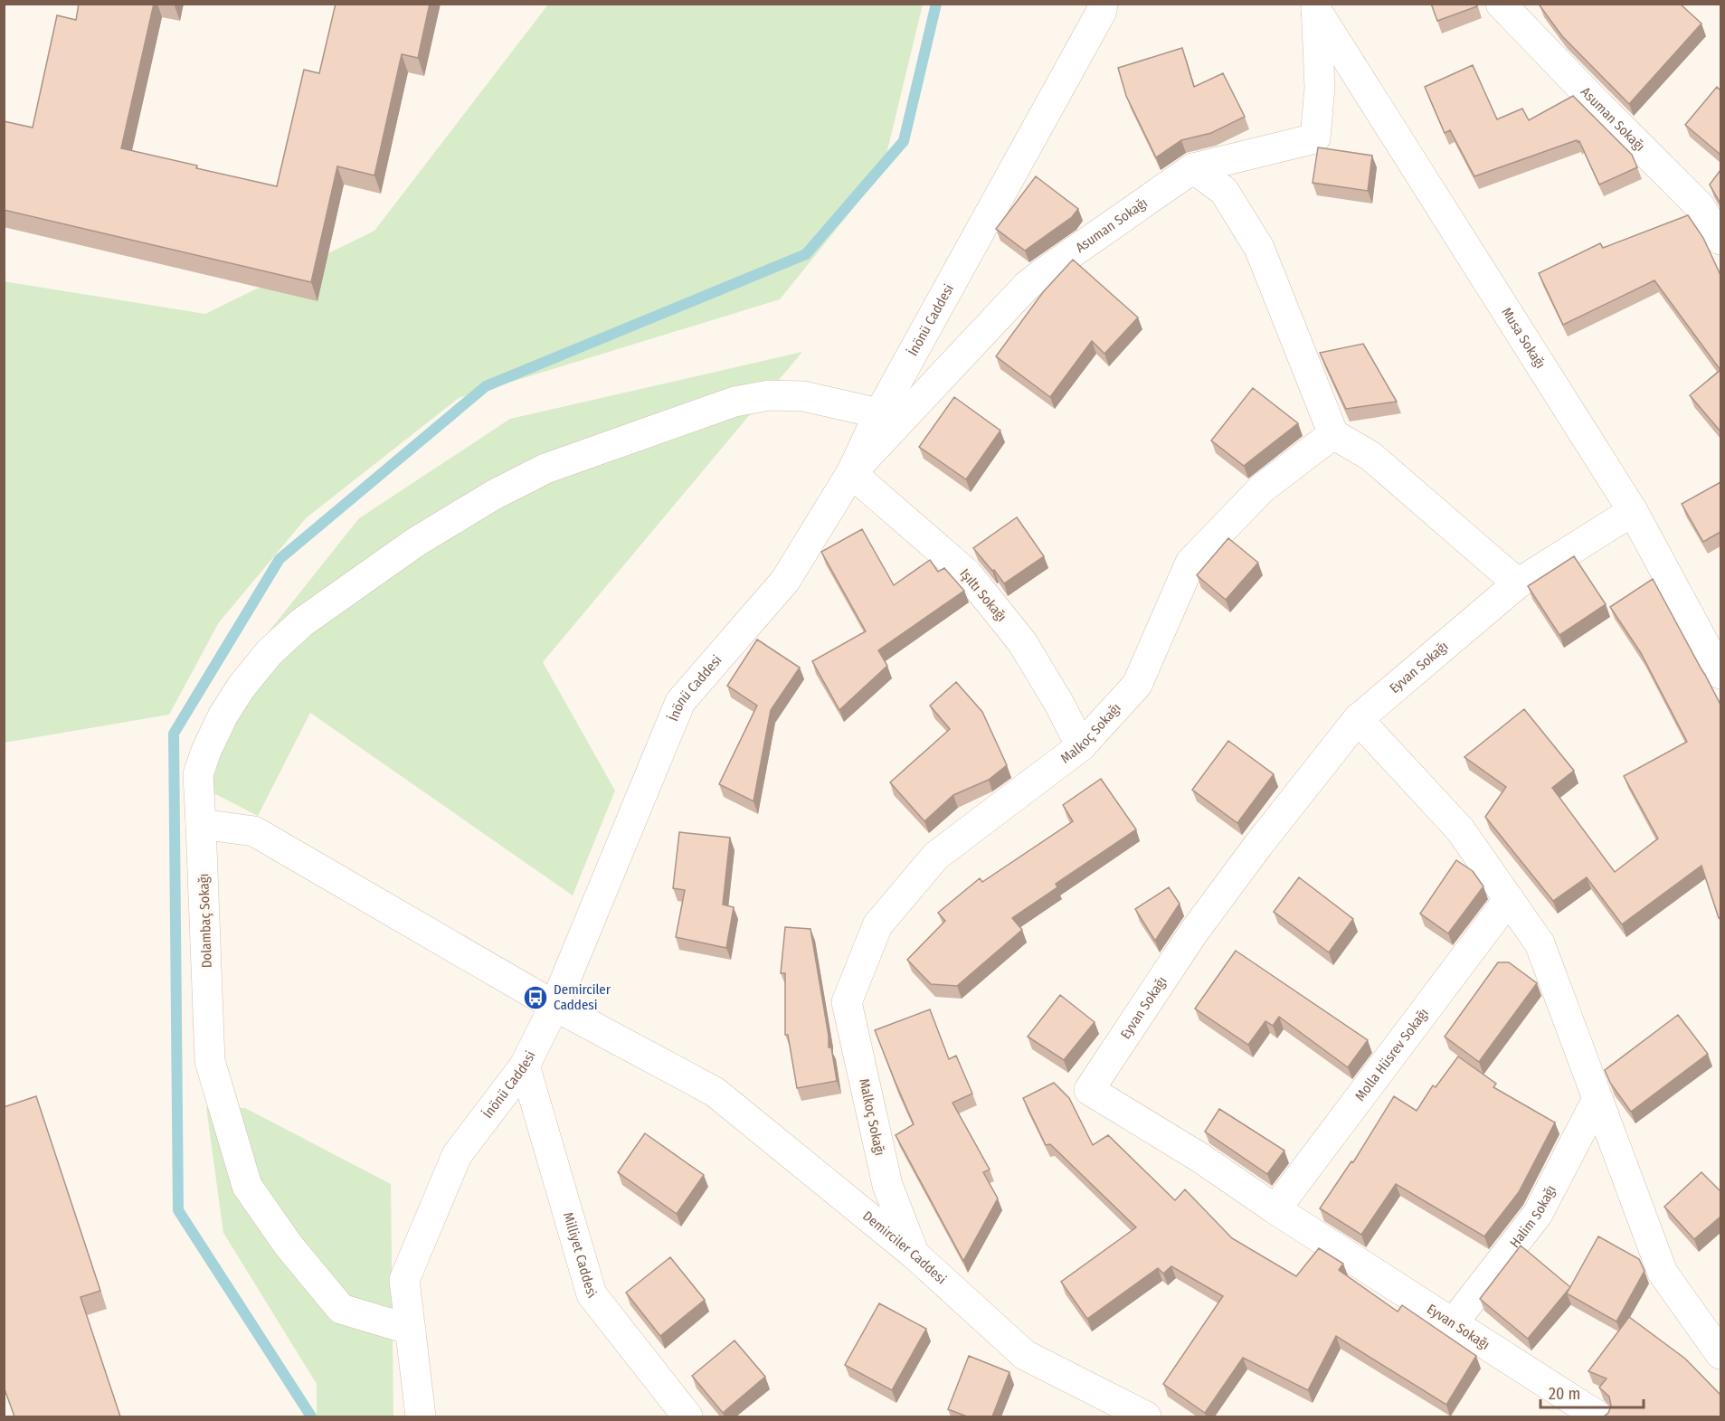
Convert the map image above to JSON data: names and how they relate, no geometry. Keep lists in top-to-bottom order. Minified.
{"streets":{"street":["Asuman Sokağı","İnönü Caddesi","Musa Sokağı","Işıltı Sokağı","Eyvan Sokağı","Malkoç Sokağı","Dolambaç Sokağı","Molla Hüsrev Sokağı","Halim Sokağı","Demirciler Caddesi","Milliyet Caddesi"]},"crossings":[["Asuman Sokağı","İnönü Caddesi"],["Asuman Sokağı","Musa Sokağı"],["Asuman Sokağı","Işıltı Sokağı"],["İnönü Caddesi","Işıltı Sokağı"],["İnönü Caddesi","Dolambaç Sokağı"],["İnönü Caddesi","Demirciler Caddesi"],["İnönü Caddesi","Milliyet Caddesi"],["Musa Sokağı","Eyvan Sokağı"],["Işıltı Sokağı","Malkoç Sokağı"],["Eyvan Sokağı","Molla Hüsrev Sokağı"],["Eyvan Sokağı","Halim Sokağı"],["Malkoç Sokağı","Demirciler Caddesi"]],"places":{"bus stop":["Demirciler Caddesi"]},"scale_bar":"20 m"}
